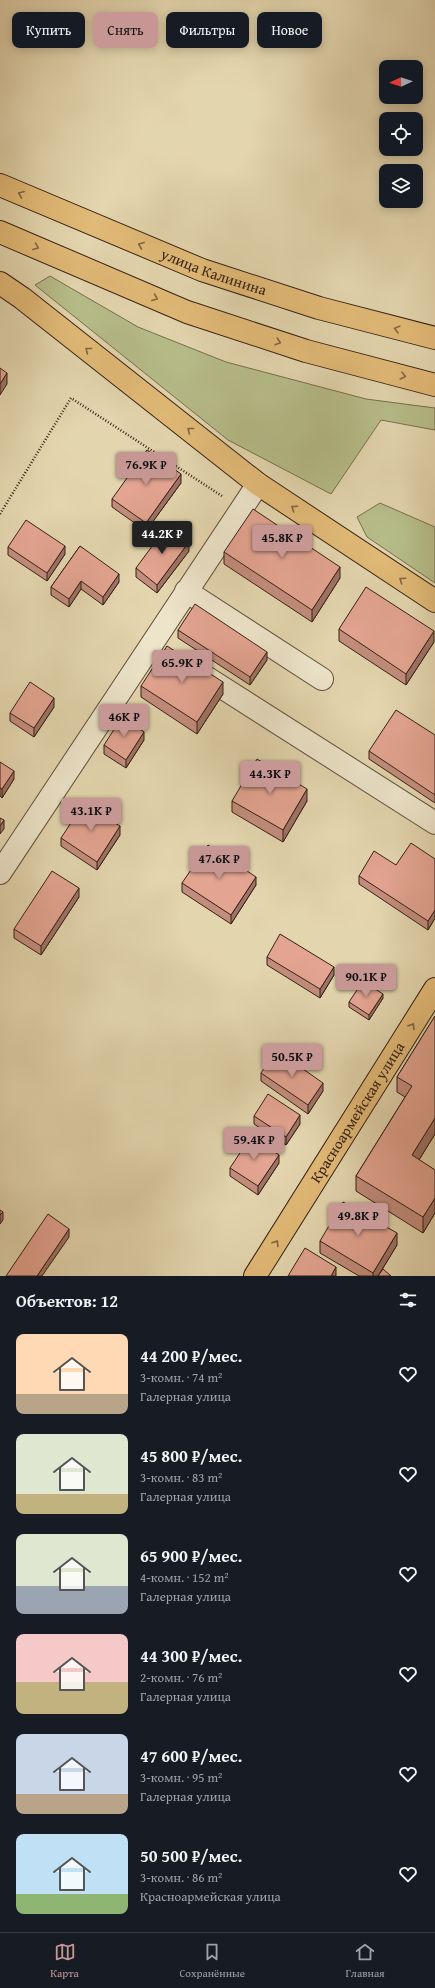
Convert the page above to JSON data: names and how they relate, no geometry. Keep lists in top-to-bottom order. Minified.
{"streets":{"main road":["улица Калинина","Красноармейская улица"]},"one_way":["Красноармейская улица"],"north":"left","page":{"chip":["Купить","Снять","Фильтры","Новое"],"price":["76.9K ₽","44.2K ₽","45.8K ₽","65.9K ₽","46K ₽","44.3K ₽","43.1K ₽","47.6K ₽","90.1K ₽","50.5K ₽","59.4K ₽","49.8K ₽"],"heading":"Объектов: 12","list":[{"name":"44 200 ₽/мес.","note":"3-комн. · 74 m² · Галерная улица"},{"name":"45 800 ₽/мес.","note":"3-комн. · 83 m² · Галерная улица"},{"name":"65 900 ₽/мес.","note":"4-комн. · 152 m² · Галерная улица"},{"name":"44 300 ₽/мес.","note":"2-комн. · 76 m² · Галерная улица"},{"name":"47 600 ₽/мес.","note":"3-комн. · 95 m² · Галерная улица"},{"name":"50 500 ₽/мес.","note":"3-комн. · 86 m² · Красноармейская улица"}],"tabs":["Карта","Сохранённые","Главная"]}}
